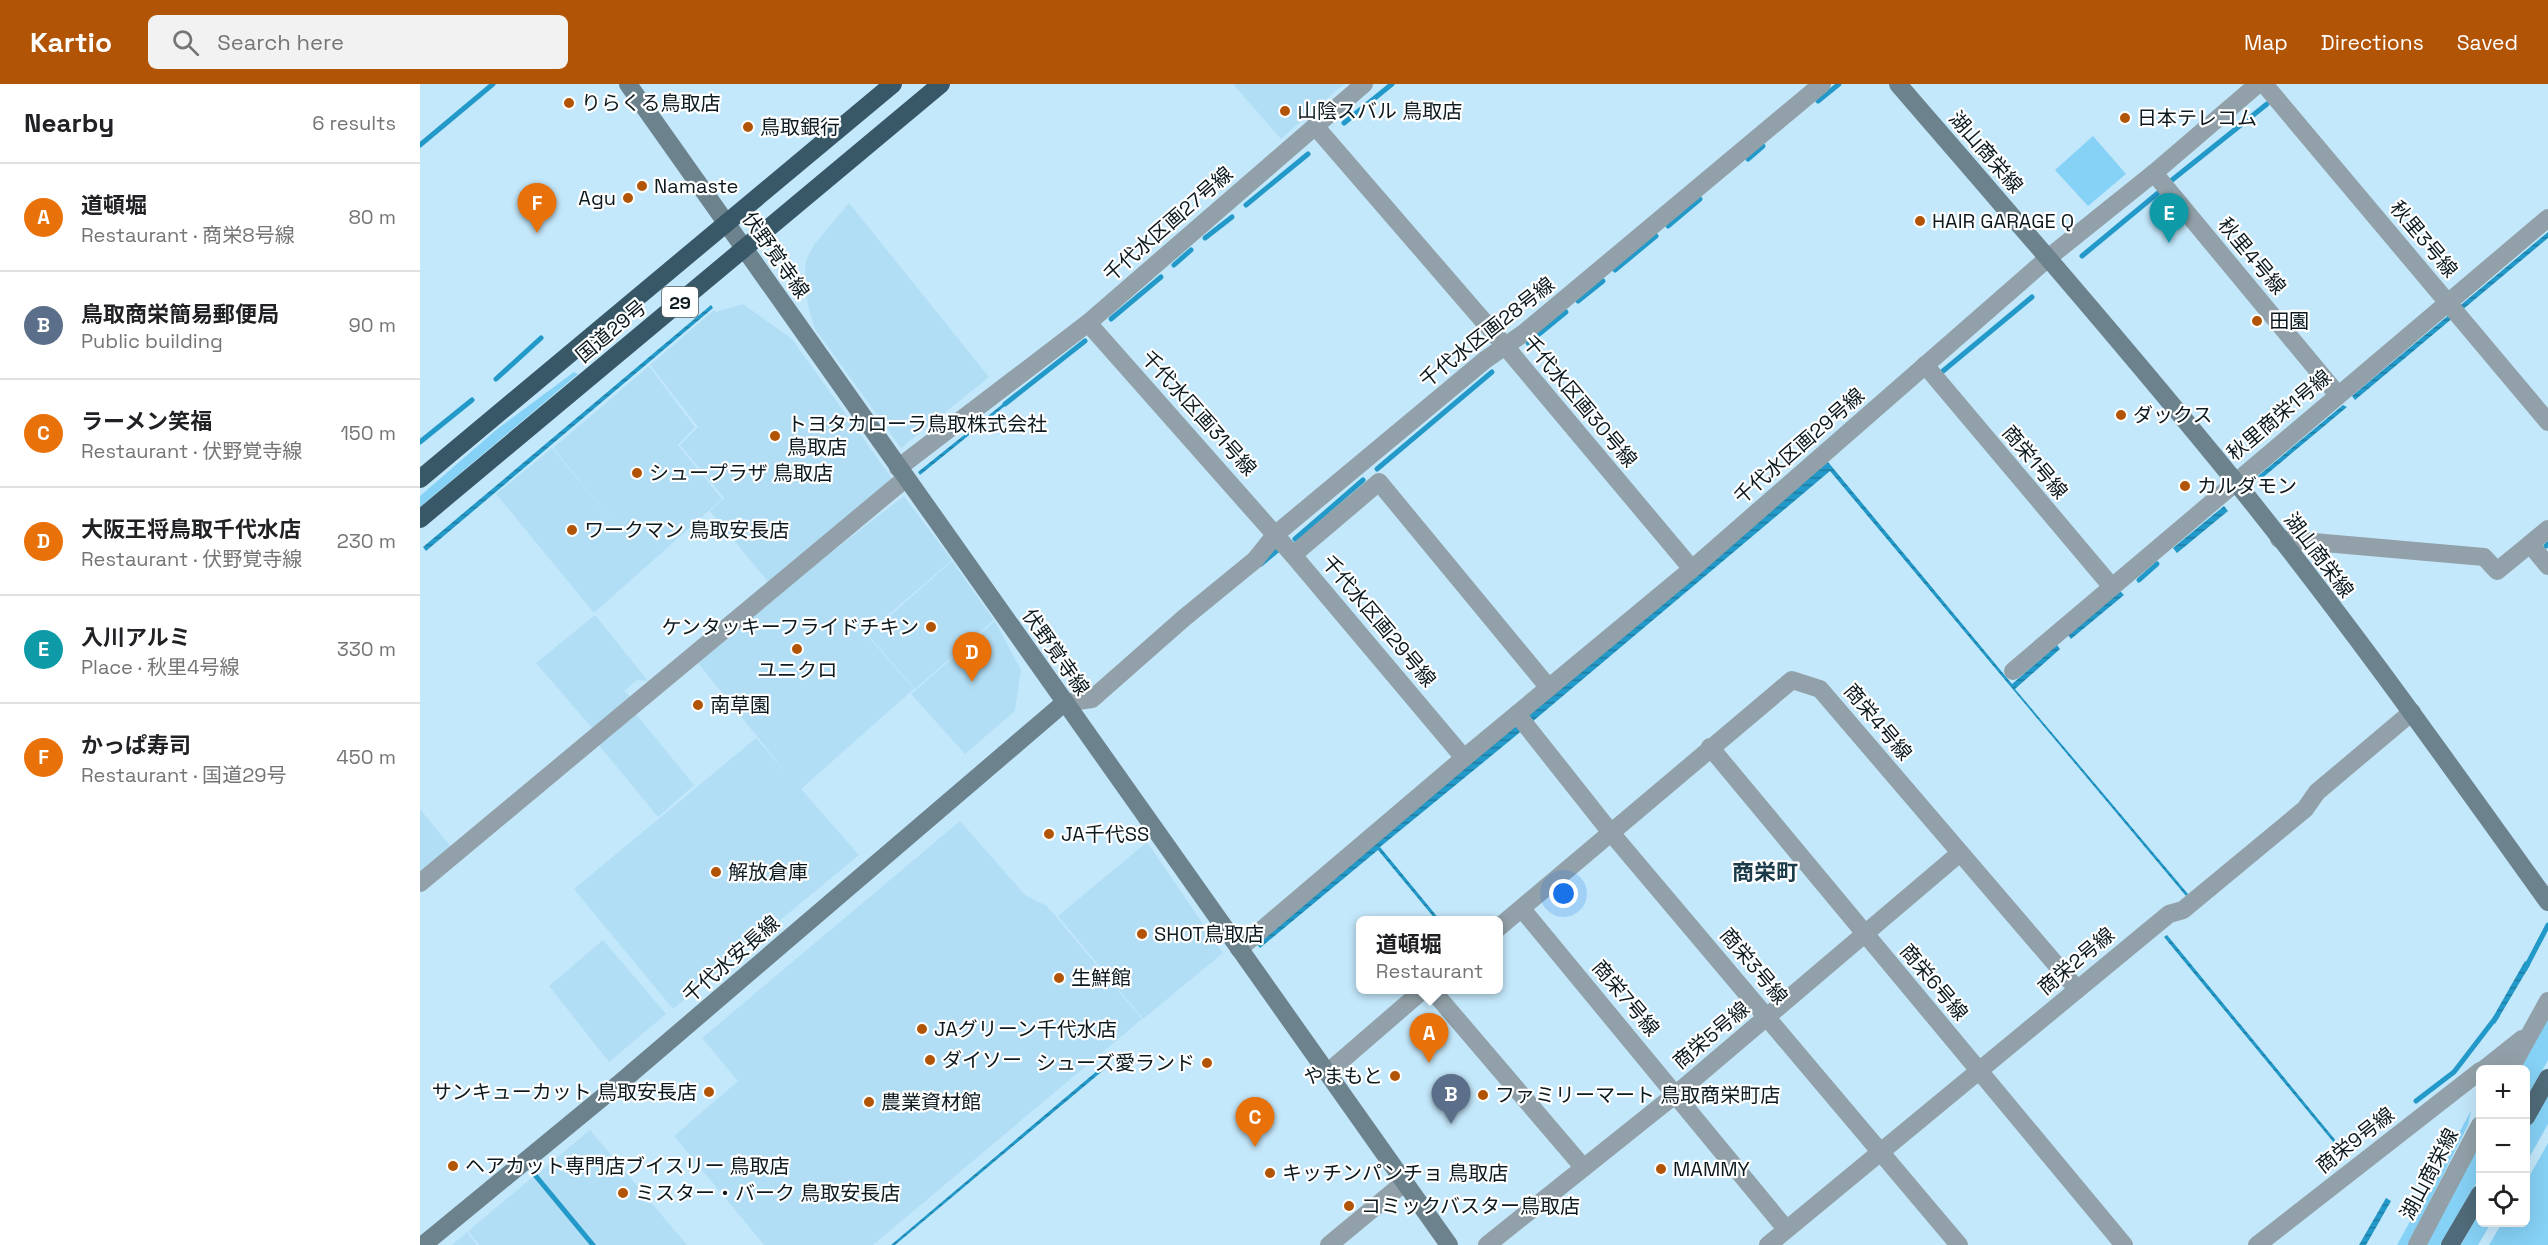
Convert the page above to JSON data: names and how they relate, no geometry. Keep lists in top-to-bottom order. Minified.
{"streets":{"highway":["29","国道29号"],"street":["湖山商栄線","千代水区画27号線","秋里3号線","伏野覚寺線","秋里4号線","千代水区画28号線","千代水区画30号線","千代水区画31号線","秋里商栄1号線","千代水区画29号線","商栄1号線","商栄4号線","千代水安長線","商栄2号線","商栄3号線","商栄6号線","商栄7号線","商栄5号線","商栄9号線"]},"crossings":[["湖山商栄線","秋里商栄1号線"],["湖山商栄線","千代水区画29号線"],["湖山商栄線","商栄2号線"],["千代水区画27号線","伏野覚寺線"],["千代水区画27号線","千代水区画30号線"],["千代水区画27号線","千代水区画31号線"],["秋里3号線","秋里商栄1号線"],["伏野覚寺線","国道29号"],["伏野覚寺線","千代水区画28号線"],["伏野覚寺線","千代水安長線"],["秋里4号線","秋里商栄1号線"],["秋里4号線","千代水区画29号線"],["千代水区画28号線","千代水区画30号線"],["千代水区画28号線","千代水区画31号線"],["千代水区画28号線","千代水安長線"],["千代水区画30号線","千代水区画29号線"],["千代水区画31号線","千代水区画29号線"],["秋里商栄1号線","商栄1号線"],["千代水区画29号線","商栄1号線"],["千代水区画29号線","商栄3号線"],["商栄4号線","商栄2号線"],["商栄4号線","商栄3号線"],["商栄4号線","商栄6号線"],["商栄4号線","商栄7号線"],["商栄4号線","商栄5号線"],["商栄2号線","商栄3号線"],["商栄2号線","商栄6号線"],["商栄2号線","商栄7号線"],["商栄3号線","商栄5号線"],["商栄6号線","商栄5号線"],["商栄7号線","商栄5号線"]],"districts":["商栄町"],"places":["りらくる鳥取店","山陰スバル 鳥取店","日本テレコム","鳥取銀行","Namaste","Agu","HAIR GARAGE Q","田園","ダックス","トヨタカローラ鳥取株式会社 鳥取店","シュープラザ 鳥取店","カルダモン","ワークマン 鳥取安長店","ケンタッキーフライドチキン","ユニクロ","南草園","JA千代SS","解放倉庫","SHOT鳥取店","生鮮館","JAグリーン千代水店","ダイソー","シューズ愛ランド","やまもと","サンキューカット 鳥取安長店","ファミリーマート 鳥取商栄町店","農業資材館","ヘアカット専門店ブイスリー 鳥取店","MAMMY","キッチンパンチョ 鳥取店","ミスター・バーク 鳥取安長店","コミックバスター鳥取店"],"page":{"header":"Kartio","search":"Search here","nav":["Map","Directions","Saved"],"heading":["Nearby","6 results"],"list":[{"mark":"A","name":"道頓堀","note":"Restaurant · 商栄8号線","value":"80 m"},{"mark":"B","name":"鳥取商栄簡易郵便局","note":"Public building","value":"90 m"},{"mark":"C","name":"ラーメン笑福","note":"Restaurant · 伏野覚寺線","value":"150 m"},{"mark":"D","name":"大阪王将鳥取千代水店","note":"Restaurant · 伏野覚寺線","value":"230 m"},{"mark":"E","name":"入川アルミ","note":"Place · 秋里4号線","value":"330 m"},{"mark":"F","name":"かっぱ寿司","note":"Restaurant · 国道29号","value":"450 m"}],"pins":["F","E","D","A","B","C"],"popup":["道頓堀","Restaurant"],"map_buttons":["+","−"]}}
